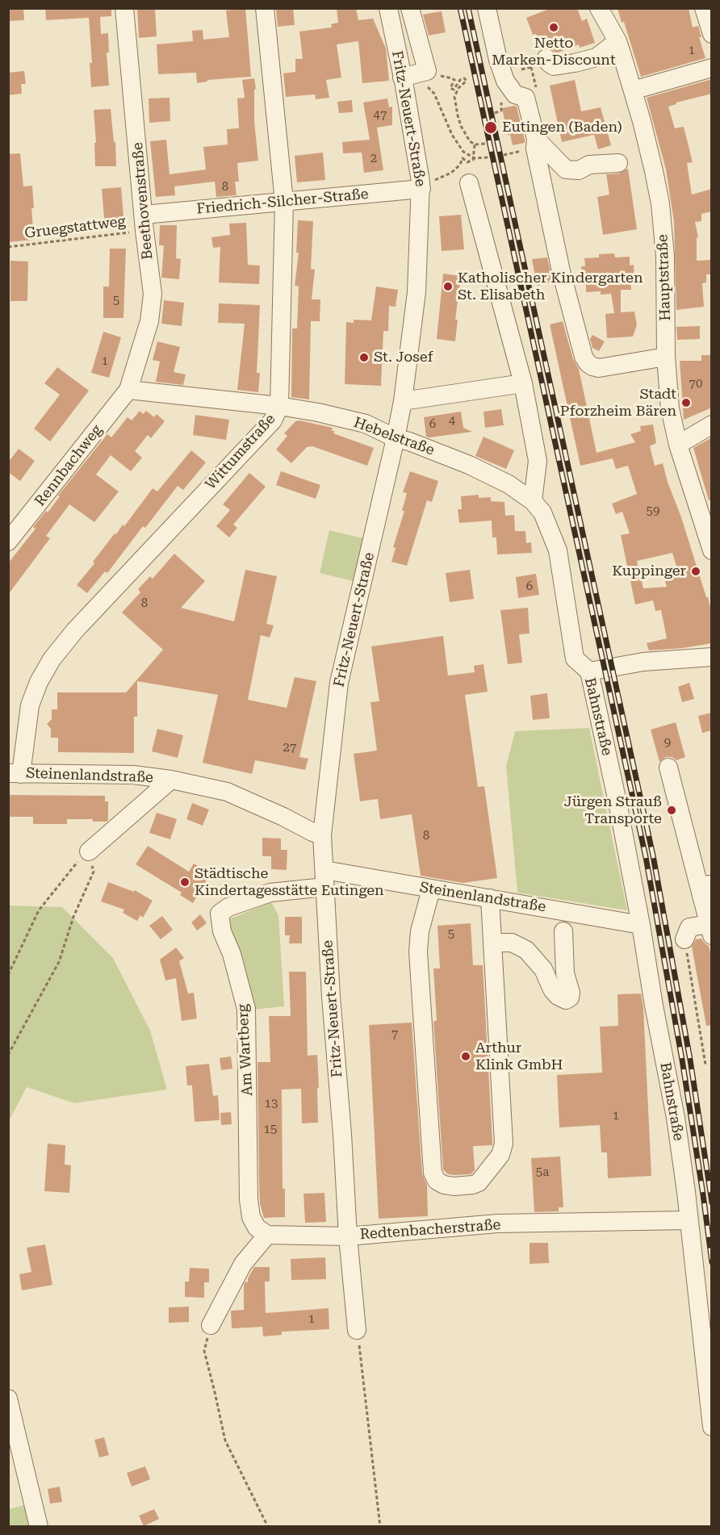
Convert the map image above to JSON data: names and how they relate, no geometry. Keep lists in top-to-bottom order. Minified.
{"streets":{"street":["Fritz-Neuert-Straße","Beethovenstraße","Friedrich-Silcher-Straße","Hauptstraße","Hebelstraße","Wittumstraße","Rennbachweg","Bahnstraße","Steinenlandstraße","Am Wartberg","Redtenbacherstraße"],"path":["Gruegstattweg"]},"crossings":[["Fritz-Neuert-Straße","Friedrich-Silcher-Straße"],["Fritz-Neuert-Straße","Hebelstraße"],["Fritz-Neuert-Straße","Steinenlandstraße"],["Fritz-Neuert-Straße","Am Wartberg"],["Fritz-Neuert-Straße","Redtenbacherstraße"],["Beethovenstraße","Friedrich-Silcher-Straße"],["Beethovenstraße","Gruegstattweg"],["Beethovenstraße","Hebelstraße"],["Beethovenstraße","Rennbachweg"],["Friedrich-Silcher-Straße","Gruegstattweg"],["Friedrich-Silcher-Straße","Wittumstraße"],["Hebelstraße","Wittumstraße"],["Hebelstraße","Rennbachweg"],["Hebelstraße","Bahnstraße"],["Wittumstraße","Steinenlandstraße"],["Bahnstraße","Steinenlandstraße"],["Bahnstraße","Redtenbacherstraße"],["Steinenlandstraße","Am Wartberg"]],"places":["Netto Marken-Discount","Eutingen (Baden)","Katholischer Kindergarten St. Elisabeth","St. Josef","Stadt Pforzheim Bären","Kuppinger","Jürgen Strauß Transporte","Städtische Kindertagesstätte Eutingen","Arthur Klink GmbH"],"house_numbers":["1","47","2","8","5","1","70","4","6","59","6","8","9","27","8","5","7","13","1","15","5a","1"]}
